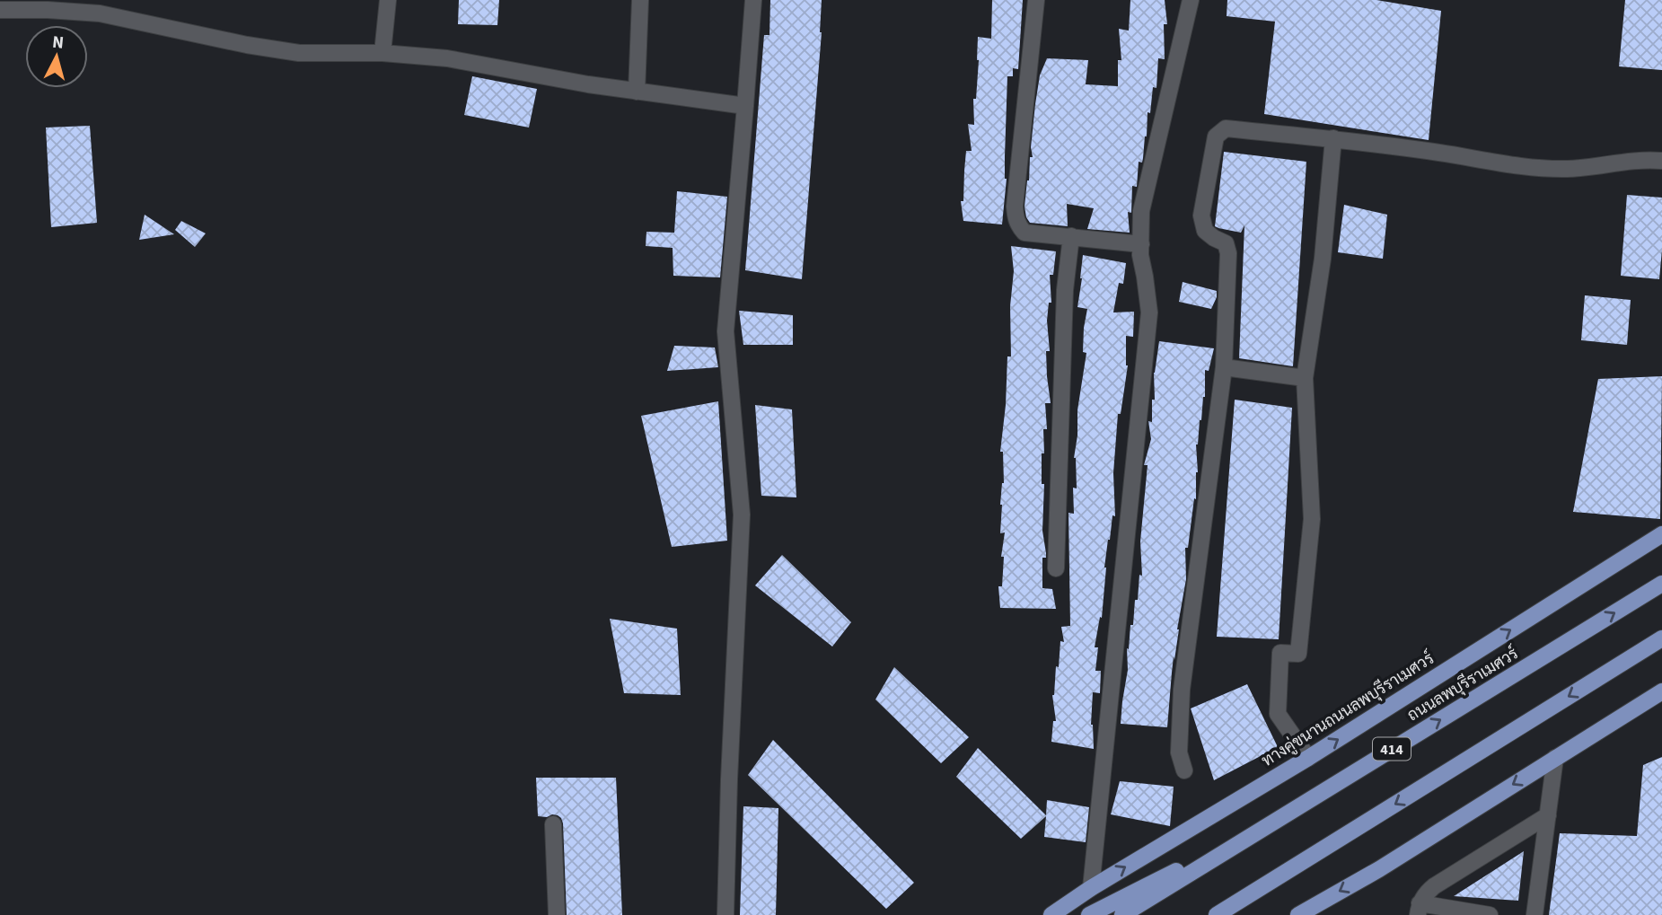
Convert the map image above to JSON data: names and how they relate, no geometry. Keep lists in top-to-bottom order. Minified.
{"streets":{"main road":["ถนนลพบุรีราเมศวร์","ทางคู่ขนานถนนลพบุรีราเมศวร์","414"]},"north":"top"}
